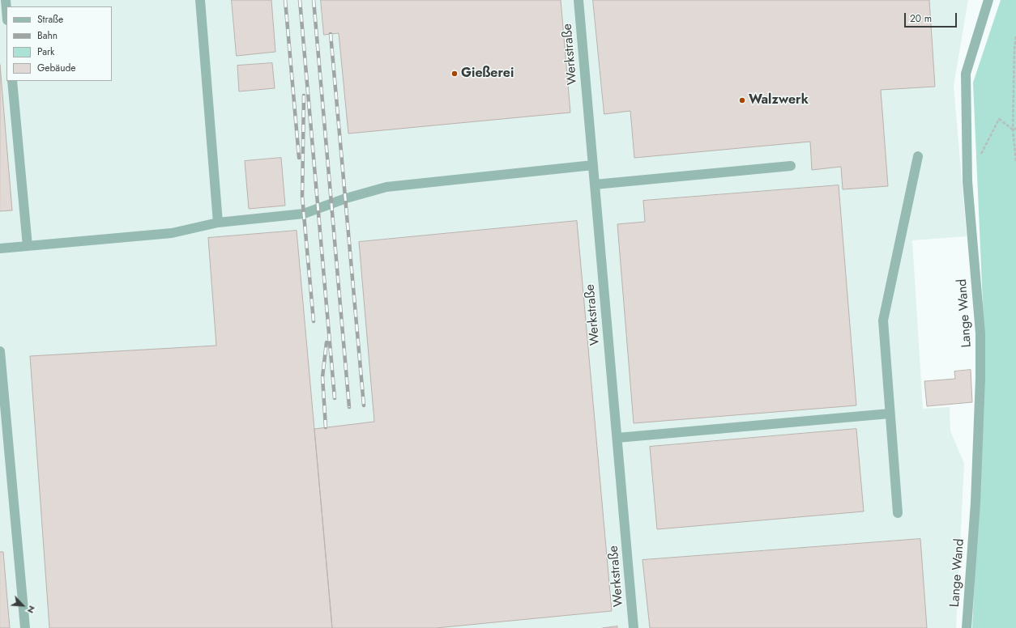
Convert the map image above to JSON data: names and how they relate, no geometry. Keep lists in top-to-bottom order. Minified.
{"streets":{"street":["Werkstraße","Lange Wand"]},"places":["Gießerei","Walzwerk"],"legend":["Straße","Bahn","Park","Gebäude"],"scale_bar":"20 m","north":"bottom right"}
